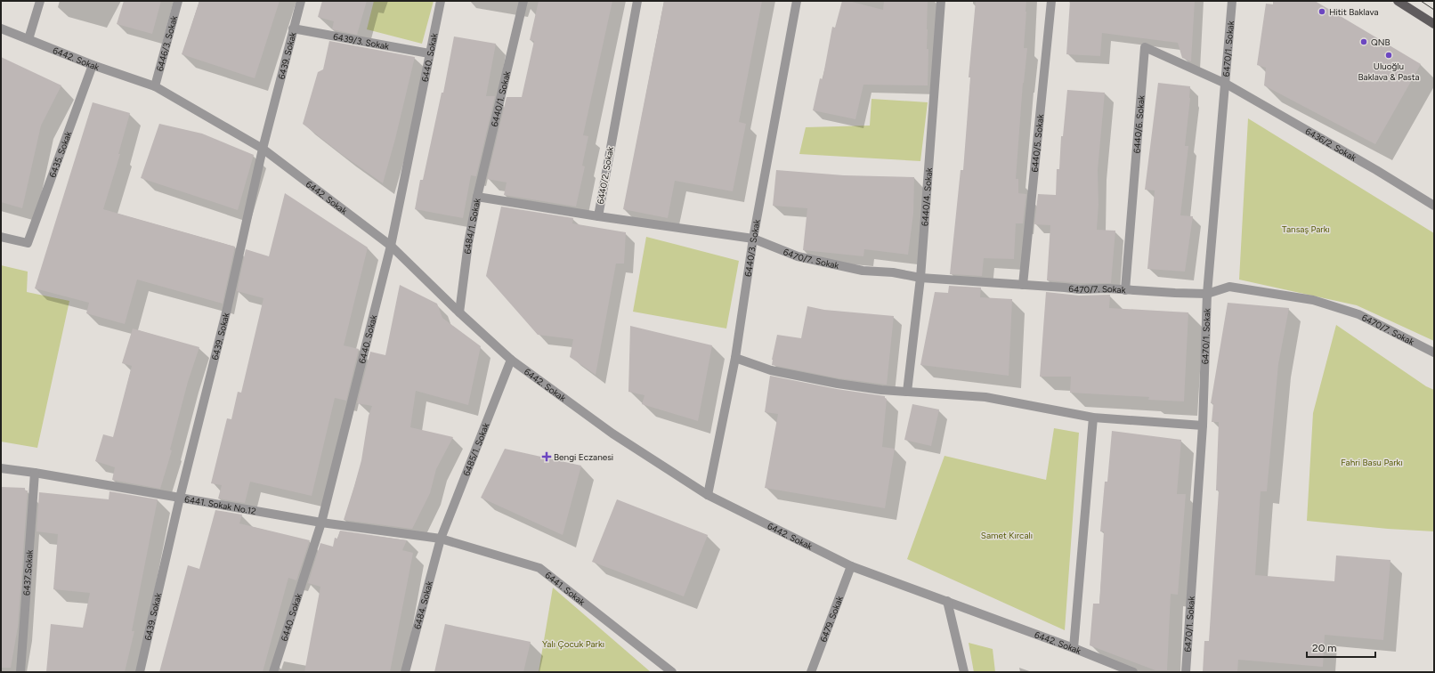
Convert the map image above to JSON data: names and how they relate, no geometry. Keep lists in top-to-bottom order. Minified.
{"streets":{"street":["6439/3. Sokak","6446/3. Sokak","6470/1. Sokak","6439. Sokak","6440. Sokak","6442. Sokak","6440/1. Sokak","6440/6. Sokak","6440/5. Sokak","6436/2. Sokak","6435. Sokak","6440/2. Sokak","6440/4. Sokak","6484/1. Sokak","6440/3. Sokak","6470/7. Sokak","6485/1. Sokak","6441. Sokak No.12","6437.Sokak","6441. Sokak","6484. Sokak","6479. Sokak"]},"crossings":[["6439/3. Sokak","6439. Sokak"],["6439/3. Sokak","6440. Sokak"],["6446/3. Sokak","6442. Sokak"],["6470/1. Sokak","6440/6. Sokak"],["6470/1. Sokak","6436/2. Sokak"],["6470/1. Sokak","6470/7. Sokak"],["6439. Sokak","6442. Sokak"],["6439. Sokak","6441. Sokak No.12"],["6440. Sokak","6442. Sokak"],["6440. Sokak","6441. Sokak No.12"],["6442. Sokak","6435. Sokak"],["6442. Sokak","6484/1. Sokak"],["6442. Sokak","6440/3. Sokak"],["6442. Sokak","6485/1. Sokak"],["6442. Sokak","6479. Sokak"],["6440/1. Sokak","6484/1. Sokak"],["6440/6. Sokak","6436/2. Sokak"],["6440/6. Sokak","6470/7. Sokak"],["6440/5. Sokak","6470/7. Sokak"],["6440/2. Sokak","6484/1. Sokak"],["6440/2. Sokak","6440/3. Sokak"],["6440/2. Sokak","6470/7. Sokak"],["6440/4. Sokak","6470/7. Sokak"],["6440/3. Sokak","6470/7. Sokak"],["6485/1. Sokak","6441. Sokak No.12"],["6485/1. Sokak","6441. Sokak"],["6485/1. Sokak","6484. Sokak"],["6441. Sokak No.12","6437.Sokak"],["6441. Sokak No.12","6441. Sokak"],["6441. Sokak No.12","6484. Sokak"],["6441. Sokak","6484. Sokak"]],"parks":["Tansaş Parkı","Fahri Basu Parkı","Samet Kırcalı","Yalı Çocuk Parkı"],"places":{"other":["Hitit Baklava","QNB","Uluoğlu Baklava & Pasta"],"health":["Bengi Eczanesi"]},"scale_bar":"20 m"}
